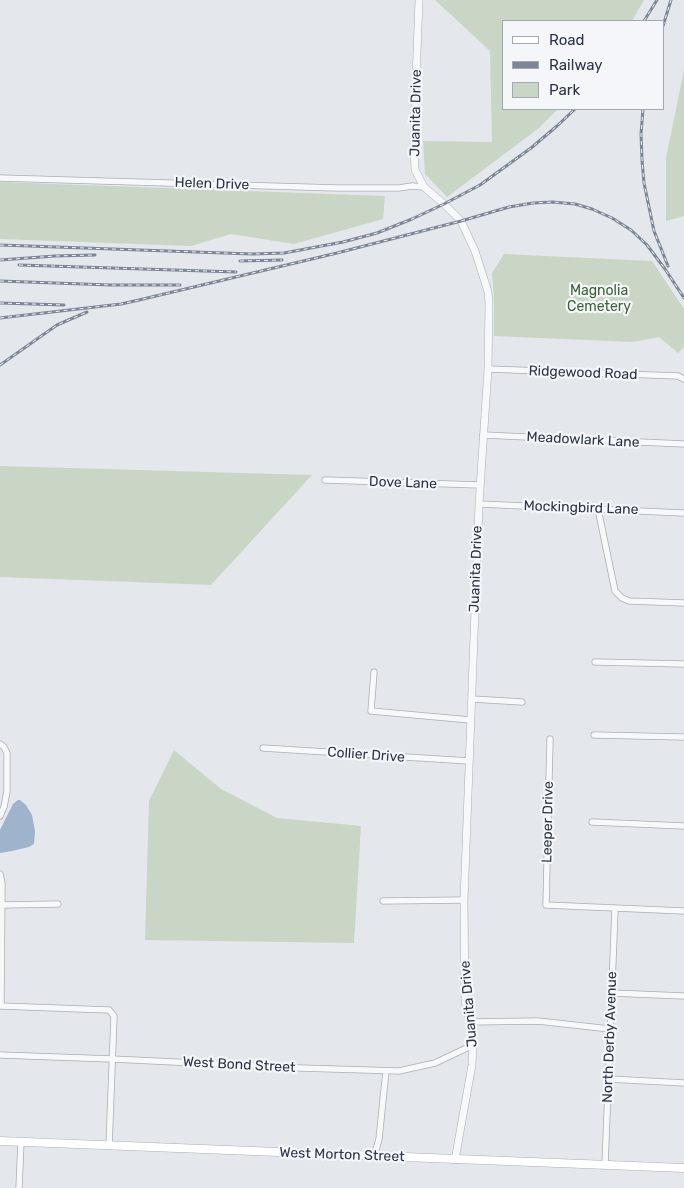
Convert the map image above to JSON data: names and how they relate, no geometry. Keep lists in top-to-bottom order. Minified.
{"streets":{"main road":["West Morton Street"],"street":["Juanita Drive","Helen Drive","Ridgewood Road","Meadowlark Lane","Dove Lane","Mockingbird Lane","Collier Drive","Leeper Drive","North Derby Avenue","West Bond Street"]},"crossings":[["Juanita Drive","Helen Drive"],["Juanita Drive","Ridgewood Road"],["Juanita Drive","Meadowlark Lane"],["Juanita Drive","Dove Lane"],["Juanita Drive","Mockingbird Lane"],["Juanita Drive","Collier Drive"],["Juanita Drive","West Bond Street"],["Juanita Drive","West Morton Street"],["Leeper Drive","North Derby Avenue"],["North Derby Avenue","West Morton Street"]],"parks":["Magnolia Cemetery"],"legend":["Road","Railway","Park"]}
